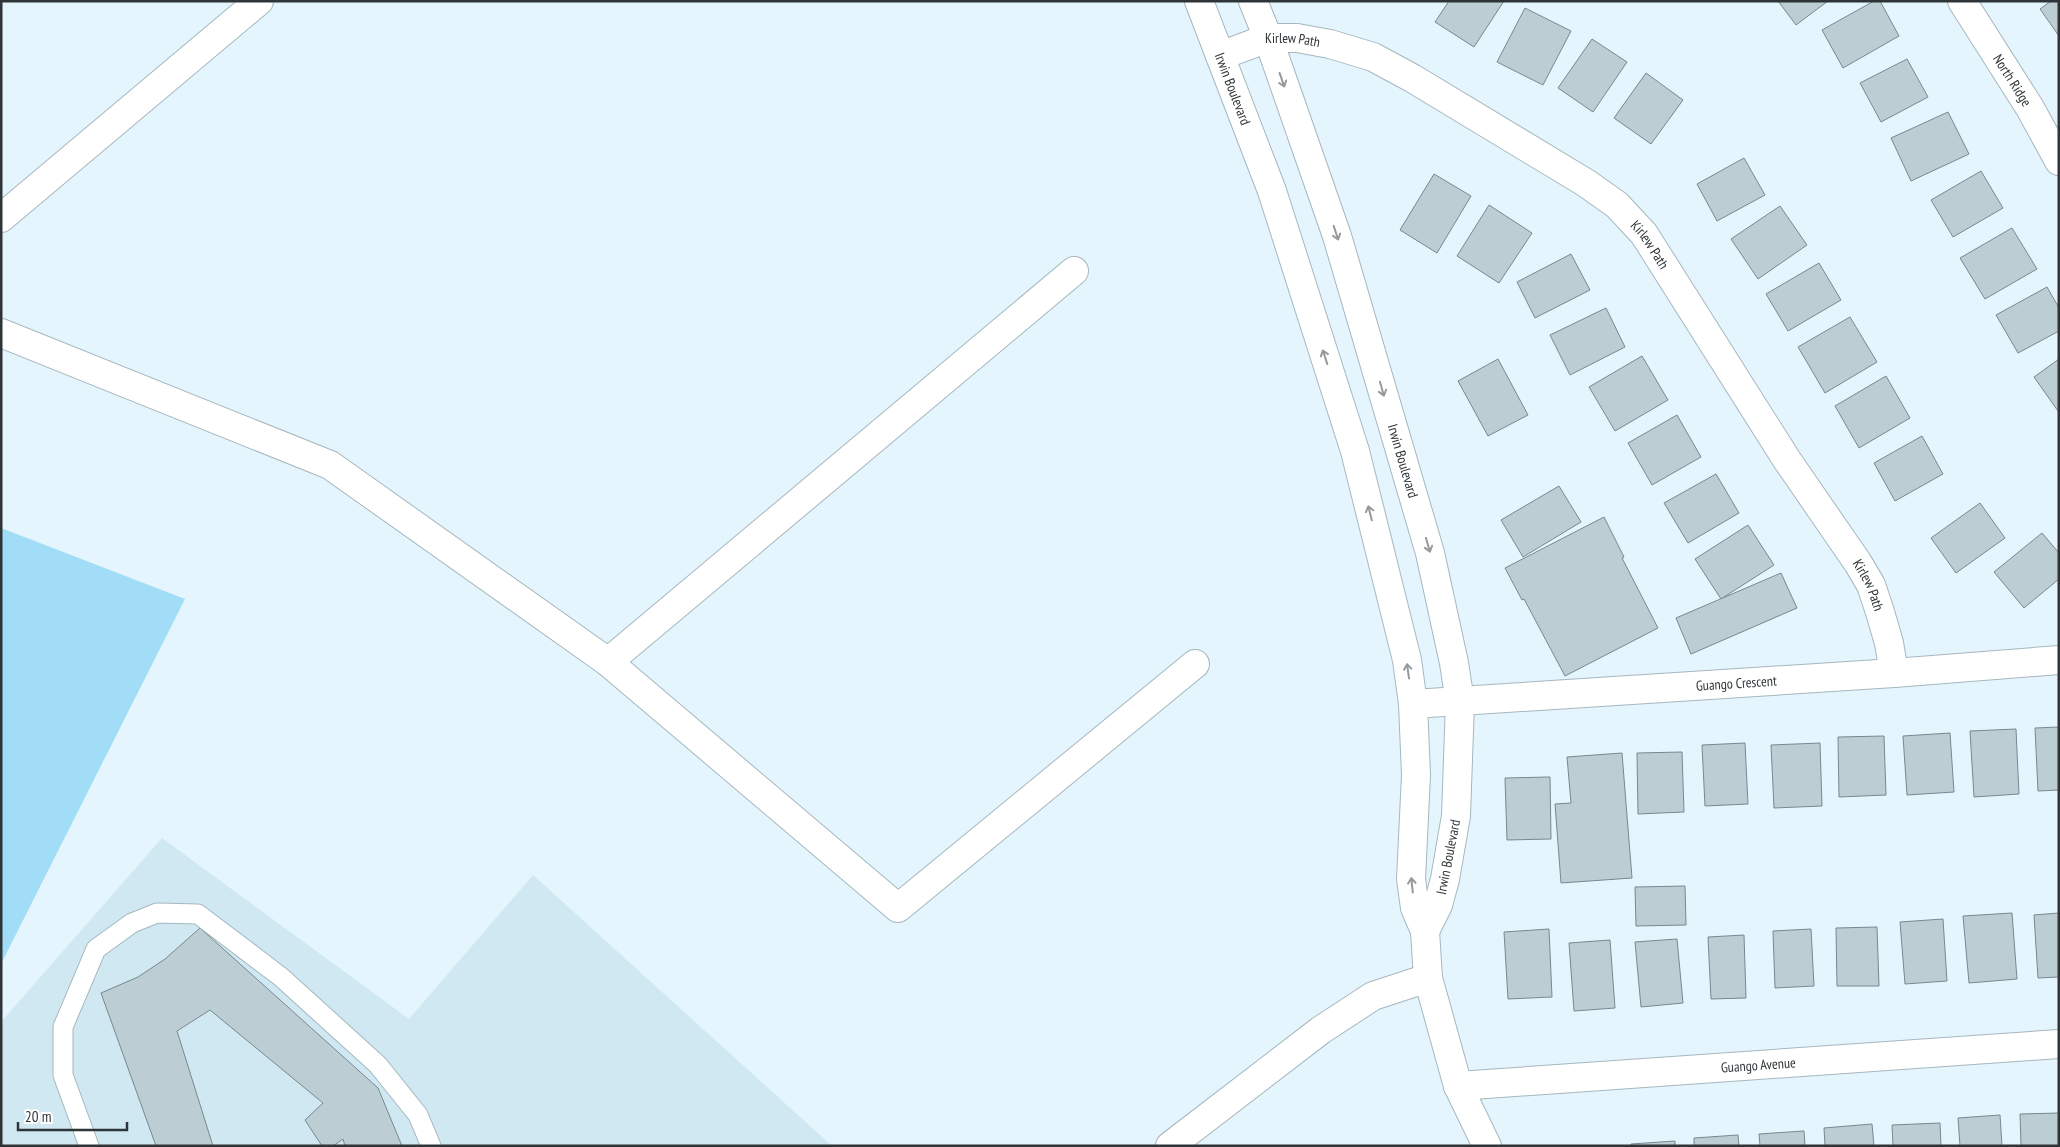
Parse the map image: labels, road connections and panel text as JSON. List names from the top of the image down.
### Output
{
  "streets": {
    "street": [
      "Kirlew Path",
      "North Ridge",
      "Irwin Boulevard",
      "Guango Crescent",
      "Guango Avenue"
    ]
  },
  "crossings": [
    ["Kirlew Path", "Irwin Boulevard"],
    ["Kirlew Path", "Guango Crescent"],
    ["Irwin Boulevard", "Guango Crescent"],
    ["Irwin Boulevard", "Guango Avenue"]
  ],
  "scale_bar": "20 m"
}
